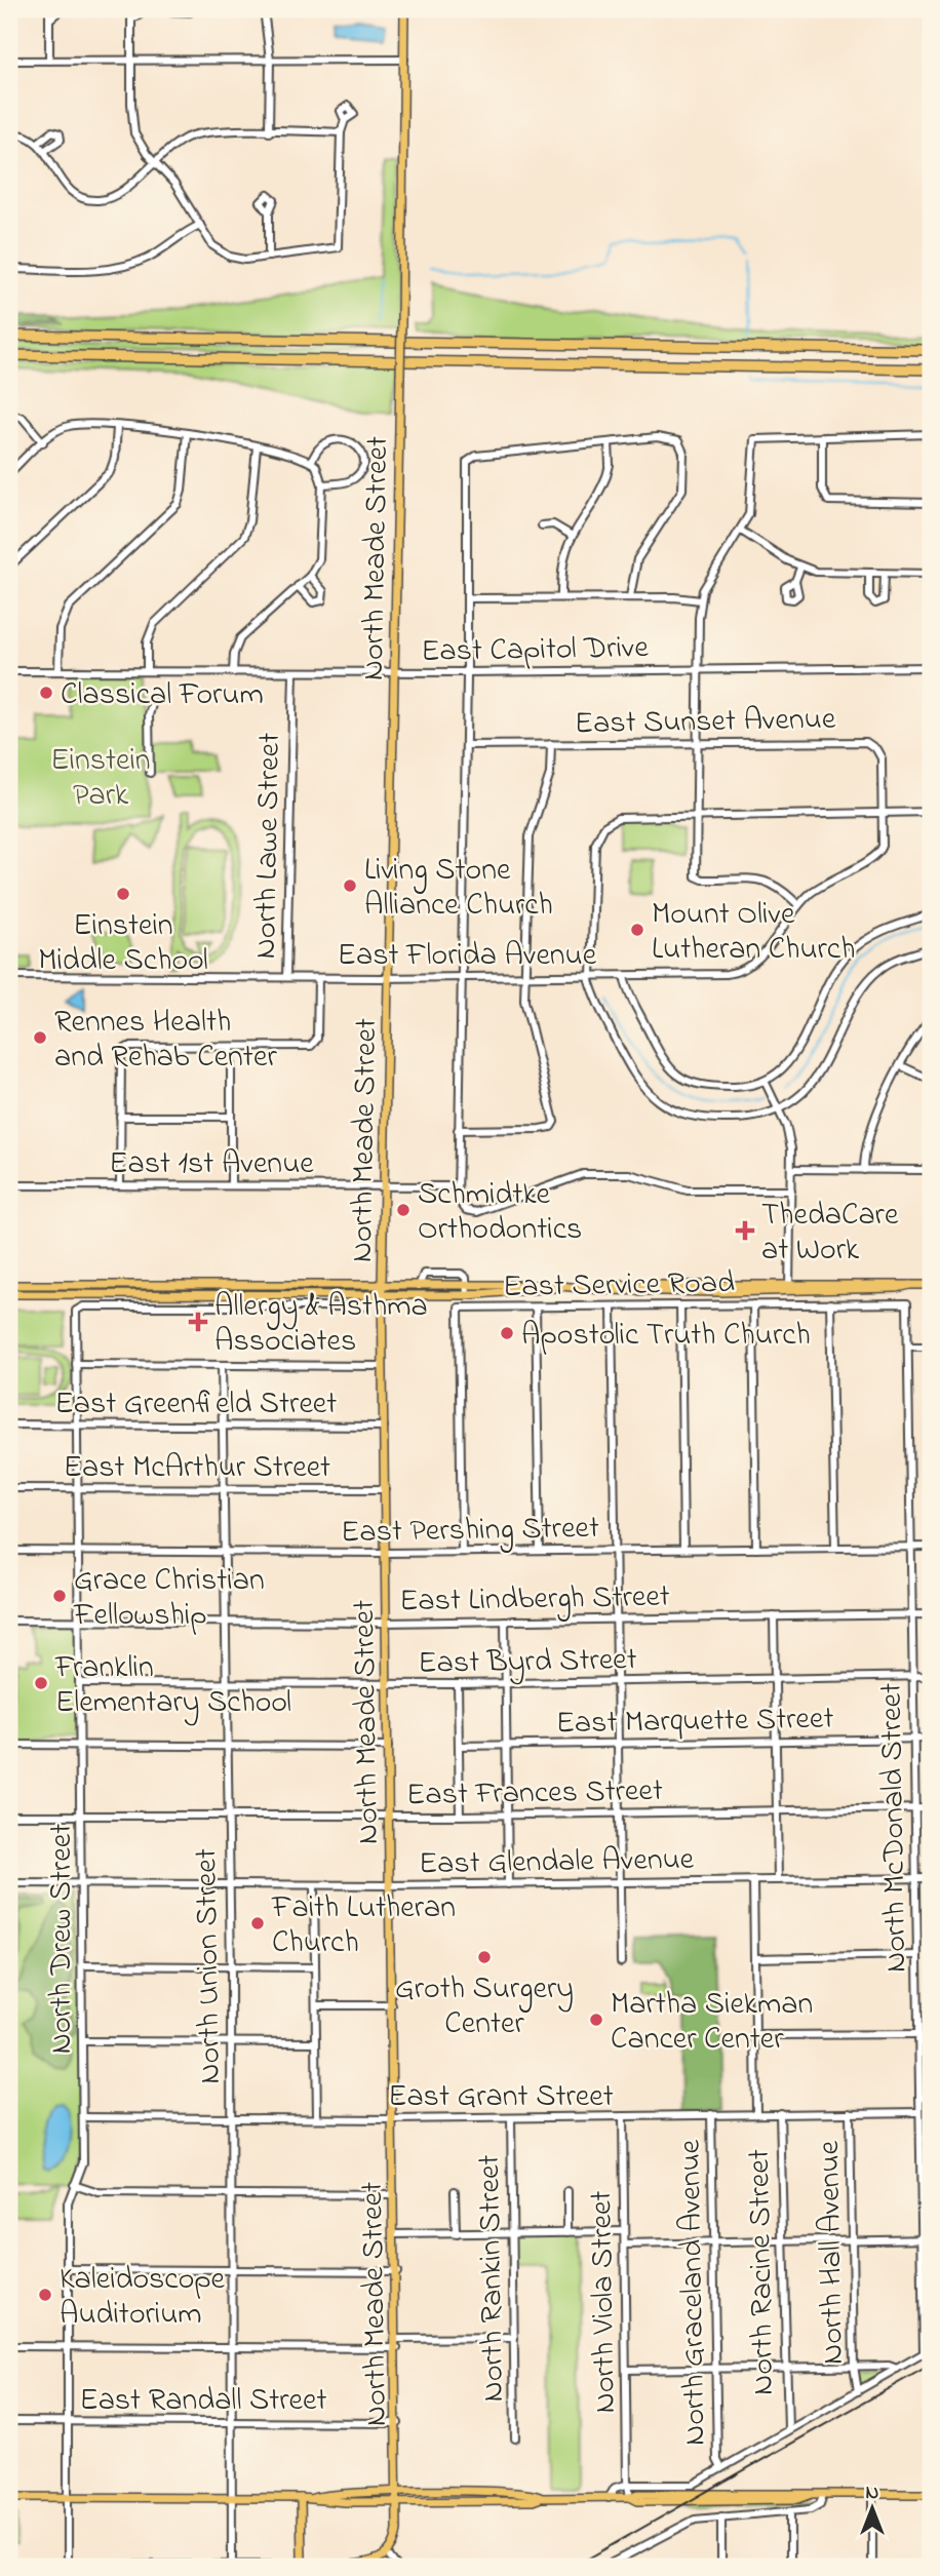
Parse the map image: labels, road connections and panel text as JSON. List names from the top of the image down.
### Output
{
  "streets": {
    "main road": ["North Meade Street"],
    "street": [
      "East Capitol Drive",
      "East Sunset Avenue",
      "North Lawe Street",
      "East Florida Avenue",
      "East 1st Avenue",
      "East Service Road",
      "East Greenfield Street",
      "East McArthur Street",
      "East Pershing Street",
      "East Lindbergh Street",
      "East Byrd Street",
      "East Marquette Street",
      "East Frances Street",
      "North McDonald Street",
      "East Glendale Avenue",
      "North Drew Street",
      "North Union Street",
      "East Grant Street",
      "North Hall Avenue",
      "North Racine Street",
      "North Rankin Street",
      "North Graceland Avenue",
      "North Viola Street",
      "East Randall Street"
    ]
  },
  "crossings": [
    ["North Meade Street", "East Capitol Drive"],
    ["North Meade Street", "East Florida Avenue"],
    ["North Meade Street", "East 1st Avenue"],
    ["North Meade Street", "East Greenfield Street"],
    ["North Meade Street", "East McArthur Street"],
    ["North Meade Street", "East Pershing Street"],
    ["North Meade Street", "East Lindbergh Street"],
    ["North Meade Street", "East Byrd Street"],
    ["North Meade Street", "East Frances Street"],
    ["North Meade Street", "East Glendale Avenue"],
    ["North Meade Street", "East Grant Street"],
    ["North Meade Street", "East Randall Street"],
    ["East Capitol Drive", "North Lawe Street"],
    ["East Sunset Avenue", "East Florida Avenue"],
    ["North Lawe Street", "East Florida Avenue"],
    ["East Service Road", "East Pershing Street"],
    ["East Service Road", "North McDonald Street"],
    ["East Greenfield Street", "North Drew Street"],
    ["East Greenfield Street", "North Union Street"],
    ["East McArthur Street", "North Drew Street"],
    ["East McArthur Street", "North Union Street"],
    ["East Pershing Street", "North McDonald Street"],
    ["East Pershing Street", "North Drew Street"],
    ["East Pershing Street", "North Union Street"],
    ["East Lindbergh Street", "North McDonald Street"],
    ["East Lindbergh Street", "North Drew Street"],
    ["East Lindbergh Street", "North Union Street"],
    ["East Byrd Street", "North McDonald Street"],
    ["East Byrd Street", "North Drew Street"],
    ["East Byrd Street", "North Union Street"],
    ["East Marquette Street", "North McDonald Street"],
    ["East Frances Street", "North McDonald Street"],
    ["East Frances Street", "North Drew Street"],
    ["East Frances Street", "North Union Street"],
    ["North McDonald Street", "East Glendale Avenue"],
    ["North McDonald Street", "East Grant Street"],
    ["East Glendale Avenue", "North Drew Street"],
    ["East Glendale Avenue", "North Union Street"],
    ["East Glendale Avenue", "North Racine Street"],
    ["North Drew Street", "East Grant Street"],
    ["North Drew Street", "East Randall Street"],
    ["North Union Street", "East Grant Street"],
    ["North Union Street", "East Randall Street"],
    ["East Grant Street", "North Hall Avenue"],
    ["East Grant Street", "North Racine Street"],
    ["East Grant Street", "North Rankin Street"],
    ["East Grant Street", "North Graceland Avenue"],
    ["East Grant Street", "North Viola Street"]
  ],
  "parks": ["Einstein Park"],
  "places": {
    "other": [
      "Classical Forum",
      "Living Stone Alliance Church",
      "Einstein Middle School",
      "Mount Olive Lutheran Church",
      "Rennes Health and Rehab Center",
      "Schmidtke Orthodontics",
      "Apostolic Truth Church",
      "Grace Christian Fellowship",
      "Franklin Elementary School",
      "Faith Lutheran Church",
      "Groth Surgery Center",
      "Martha Siekman Cancer Center",
      "Kaleidoscope Auditorium"
    ],
    "health": ["ThedaCare at Work", "Allergy & Asthma Associates"]
  },
  "north": "top"
}
